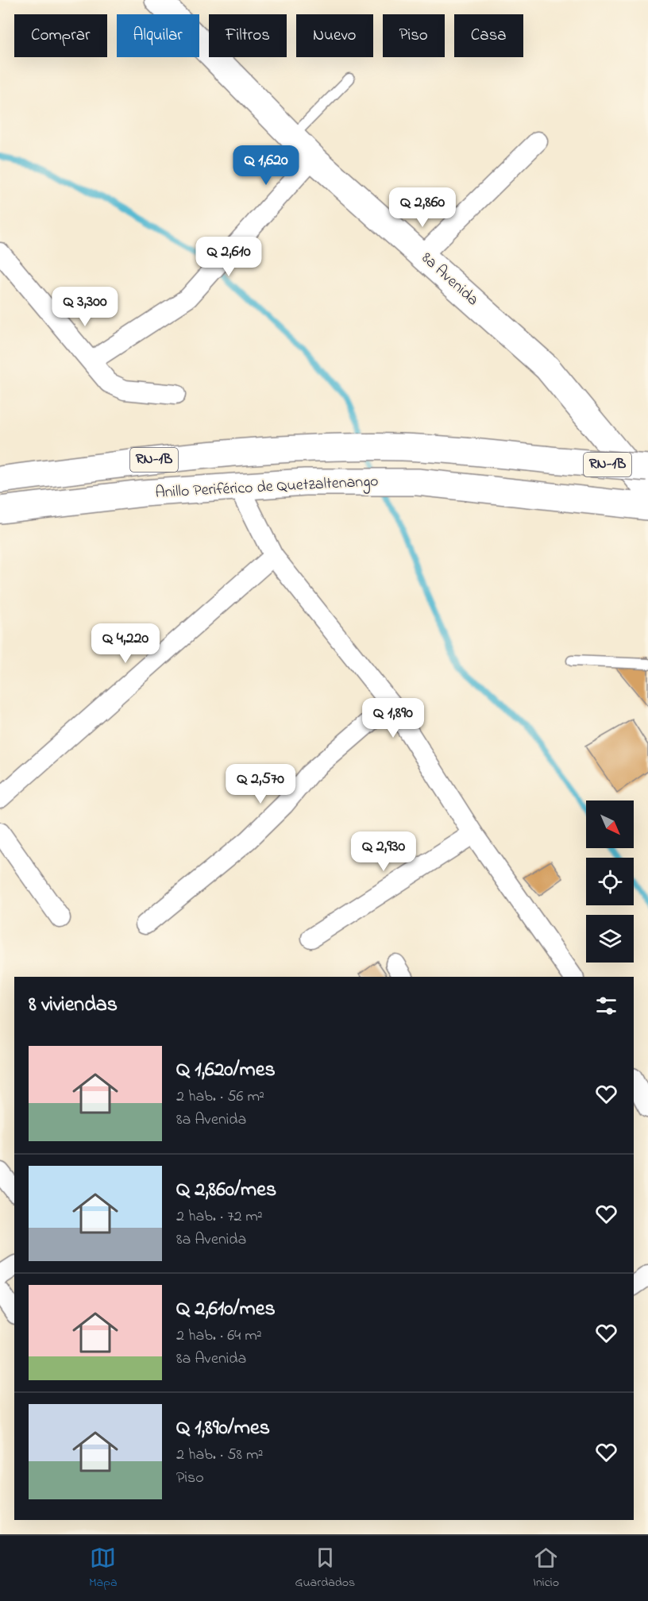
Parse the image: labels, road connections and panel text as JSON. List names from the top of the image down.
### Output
{
  "streets": {
    "main road": ["8a Avenida", "RN-1B", "Anillo Periférico de Quetzaltenango"]
  },
  "north": "bottom right",
  "page": {
    "chip": [
      "Comprar",
      "Alquilar",
      "Filtros",
      "Nuevo",
      "Piso",
      "Casa"
    ],
    "price": [
      "Q 1,620",
      "Q 2,860",
      "Q 2,610",
      "Q 3,300",
      "Q 4,220",
      "Q 1,890",
      "Q 2,570",
      "Q 2,930"
    ],
    "heading": "8 viviendas",
    "list": [
      {
        "name": "Q 1,620/mes",
        "note": "2 hab. · 56 m² · 8a Avenida"
      },
      {
        "name": "Q 2,860/mes",
        "note": "2 hab. · 72 m² · 8a Avenida"
      },
      {
        "name": "Q 2,610/mes",
        "note": "2 hab. · 64 m² · 8a Avenida"
      },
      {
        "name": "Q 1,890/mes",
        "note": "2 hab. · 58 m² · Piso"
      }
    ],
    "tabs": ["Mapa", "Guardados", "Inicio"]
  }
}
